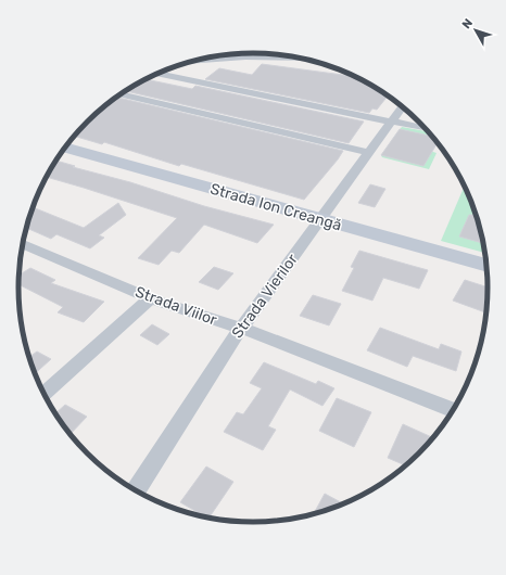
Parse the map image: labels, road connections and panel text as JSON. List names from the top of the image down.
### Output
{
  "streets": {
    "street": ["Strada Ion Creangă", "Strada Vierilor", "Strada Viilor"]
  },
  "crossings": [
    ["Strada Ion Creangă", "Strada Vierilor"],
    ["Strada Vierilor", "Strada Viilor"]
  ],
  "north": "top left"
}
